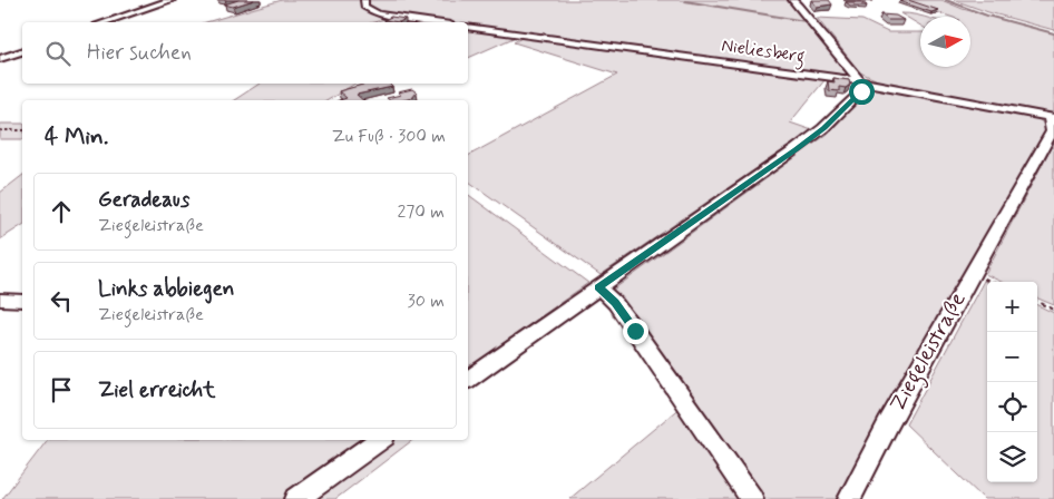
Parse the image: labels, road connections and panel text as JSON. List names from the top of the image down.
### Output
{
  "streets": {
    "street": ["Nieliesberg", "Ziegeleistraße"]
  },
  "crossings": [
    ["Nieliesberg", "Ziegeleistraße"]
  ],
  "north": "right",
  "page": {
    "search": "Hier suchen",
    "heading": ["4 Min.", "Zu Fuß · 300 m"],
    "list": [
      ["Geradeaus", "Ziegeleistraße", "270 m"],
      ["Links abbiegen", "Ziegeleistraße", "30 m"],
      "Ziel erreicht"
    ],
    "map_buttons": ["+", "−"]
  }
}
